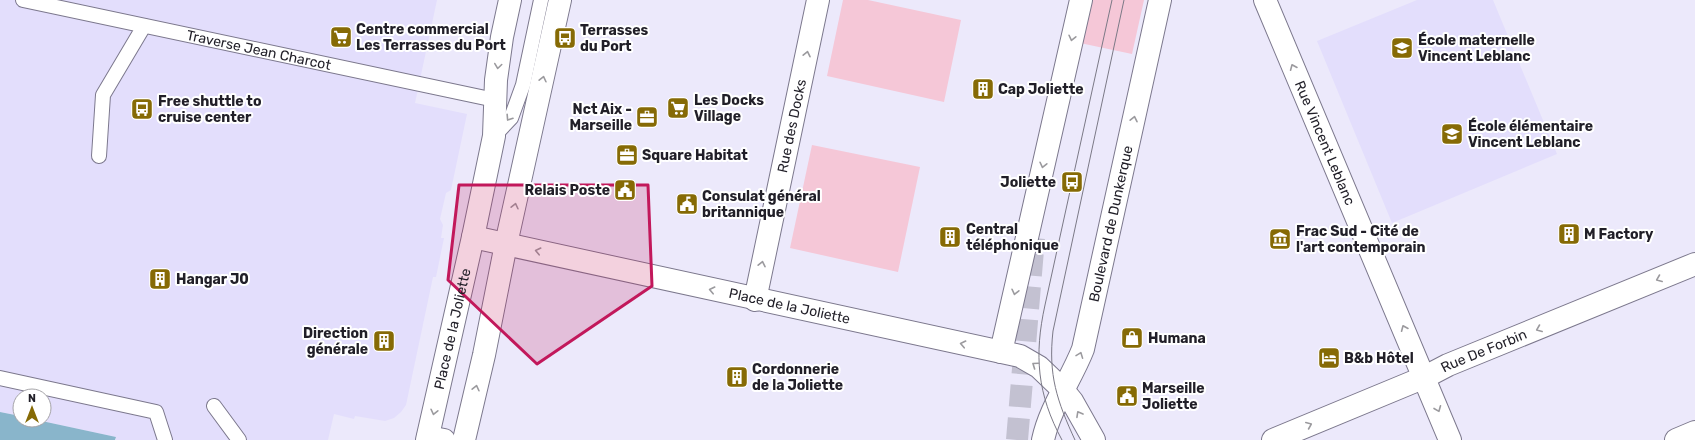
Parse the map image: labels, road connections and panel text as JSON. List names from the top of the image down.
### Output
{
  "streets": {
    "street": [
      "Rue des Docks",
      "Rue Vincent Leblanc",
      "Boulevard de Dunkerque",
      "Place de la Joliette",
      "Rue De Forbin"
    ],
    "lane": ["Traverse Jean Charcot"]
  },
  "crossings": [
    ["Rue des Docks", "Place de la Joliette"],
    ["Rue Vincent Leblanc", "Rue De Forbin"],
    ["Boulevard de Dunkerque", "Place de la Joliette"]
  ],
  "one_way": ["Rue des Docks"],
  "places": {
    "supermarket": ["Centre commercial Les Terrasses du Port", "Les Docks Village"],
    "bus stop": ["Terrasses du Port", "Free shuttle to cruise center", "Joliette"],
    "school or university": ["École maternelle Vincent Leblanc", "École élémentaire Vincent Leblanc"],
    "building": [
      "Cap Joliette",
      "M Factory",
      "Central téléphonique",
      "Hangar J0",
      "Direction générale",
      "Cordonnerie de la Joliette"
    ],
    "office": ["Nct Aix - Marseille", "Square Habitat"],
    "public building": ["Relais Poste", "Consulat général britannique", "Marseille Joliette"],
    "museum": ["Frac Sud - Cité de l'art contemporain"],
    "shop": ["Humana"],
    "hotel": ["B&b Hôtel"]
  },
  "north": "top"
}
